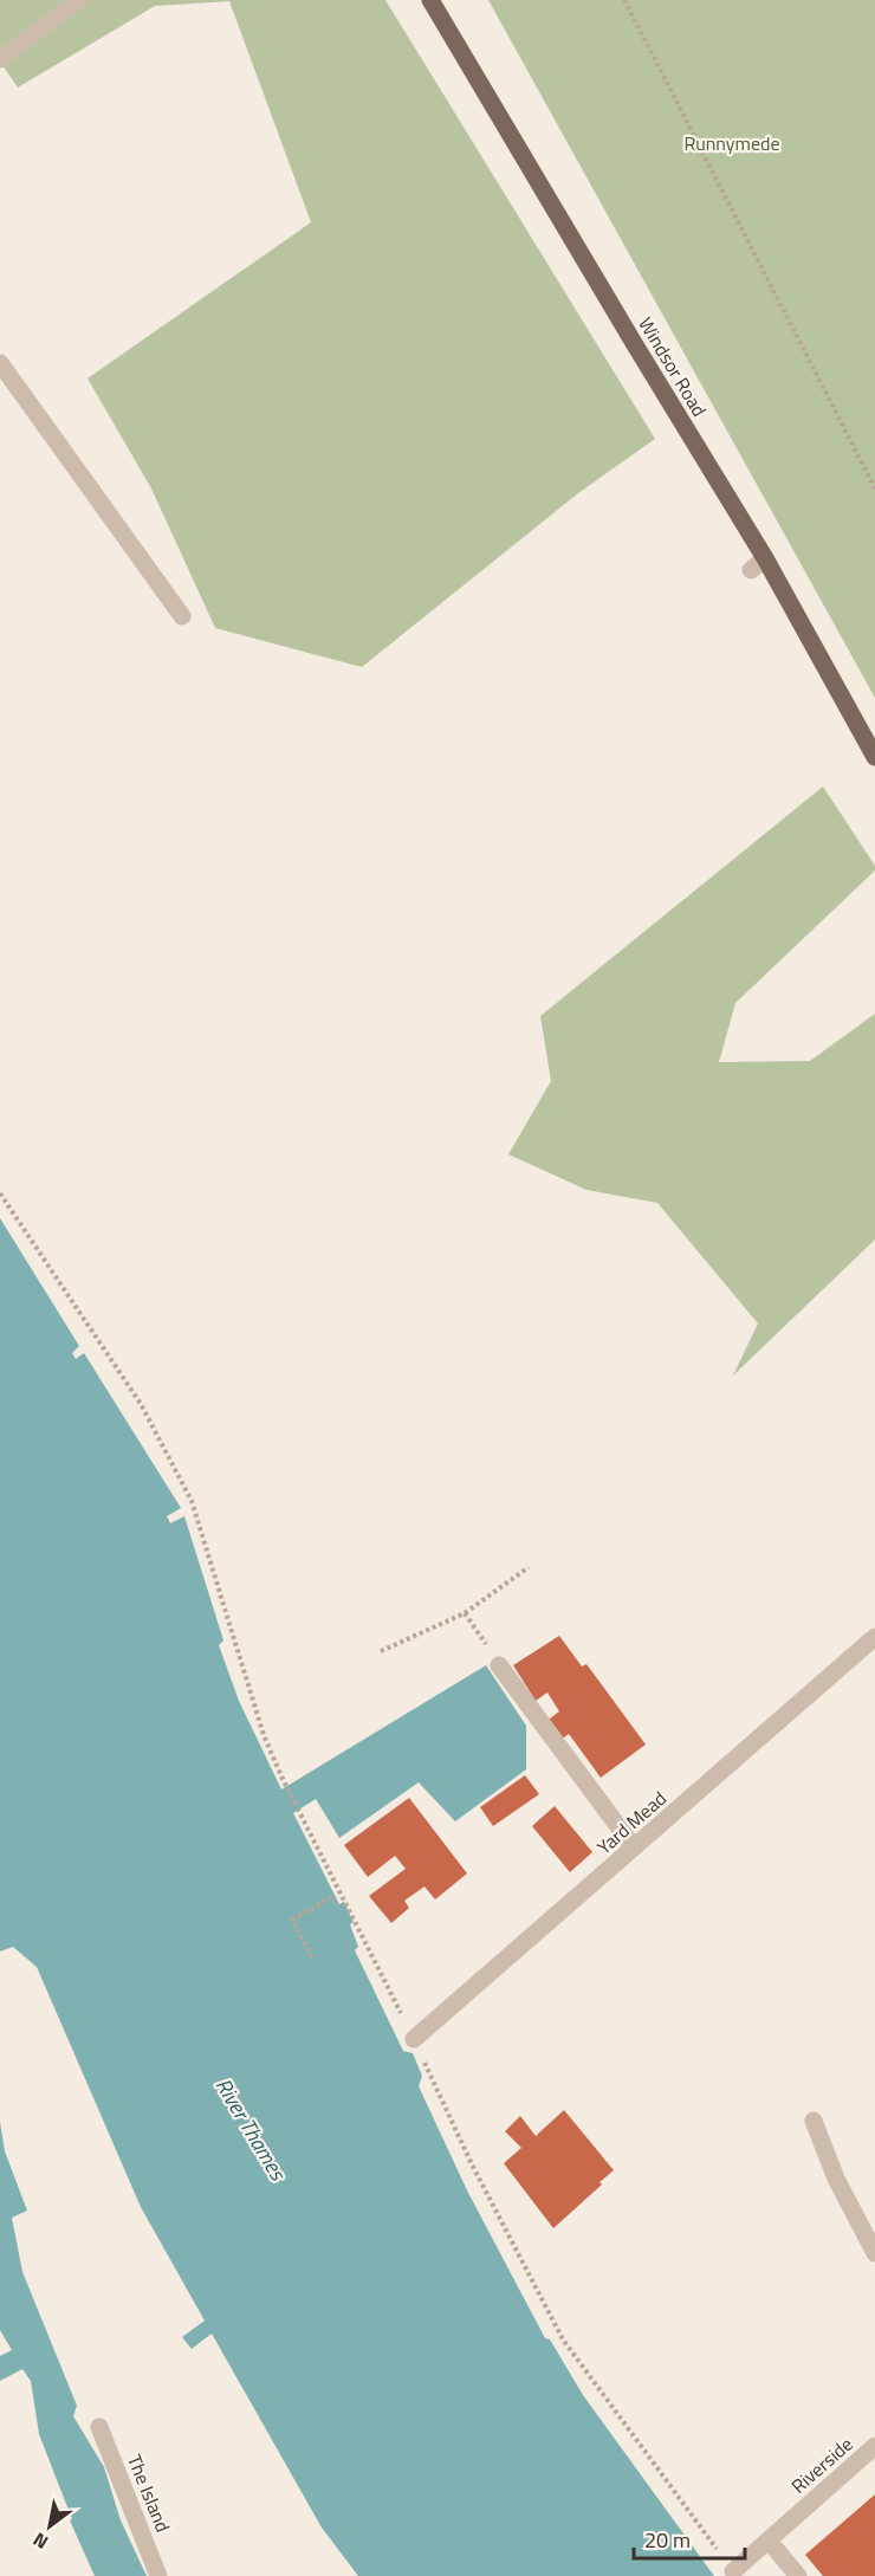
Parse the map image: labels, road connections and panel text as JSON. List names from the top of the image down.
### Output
{
  "streets": {
    "main road": ["Windsor Road"],
    "street": ["Yard Mead", "Riverside", "The Island"]
  },
  "water": ["River Thames"],
  "parks": ["Runnymede"],
  "scale_bar": "20 m",
  "north": "bottom left"
}
